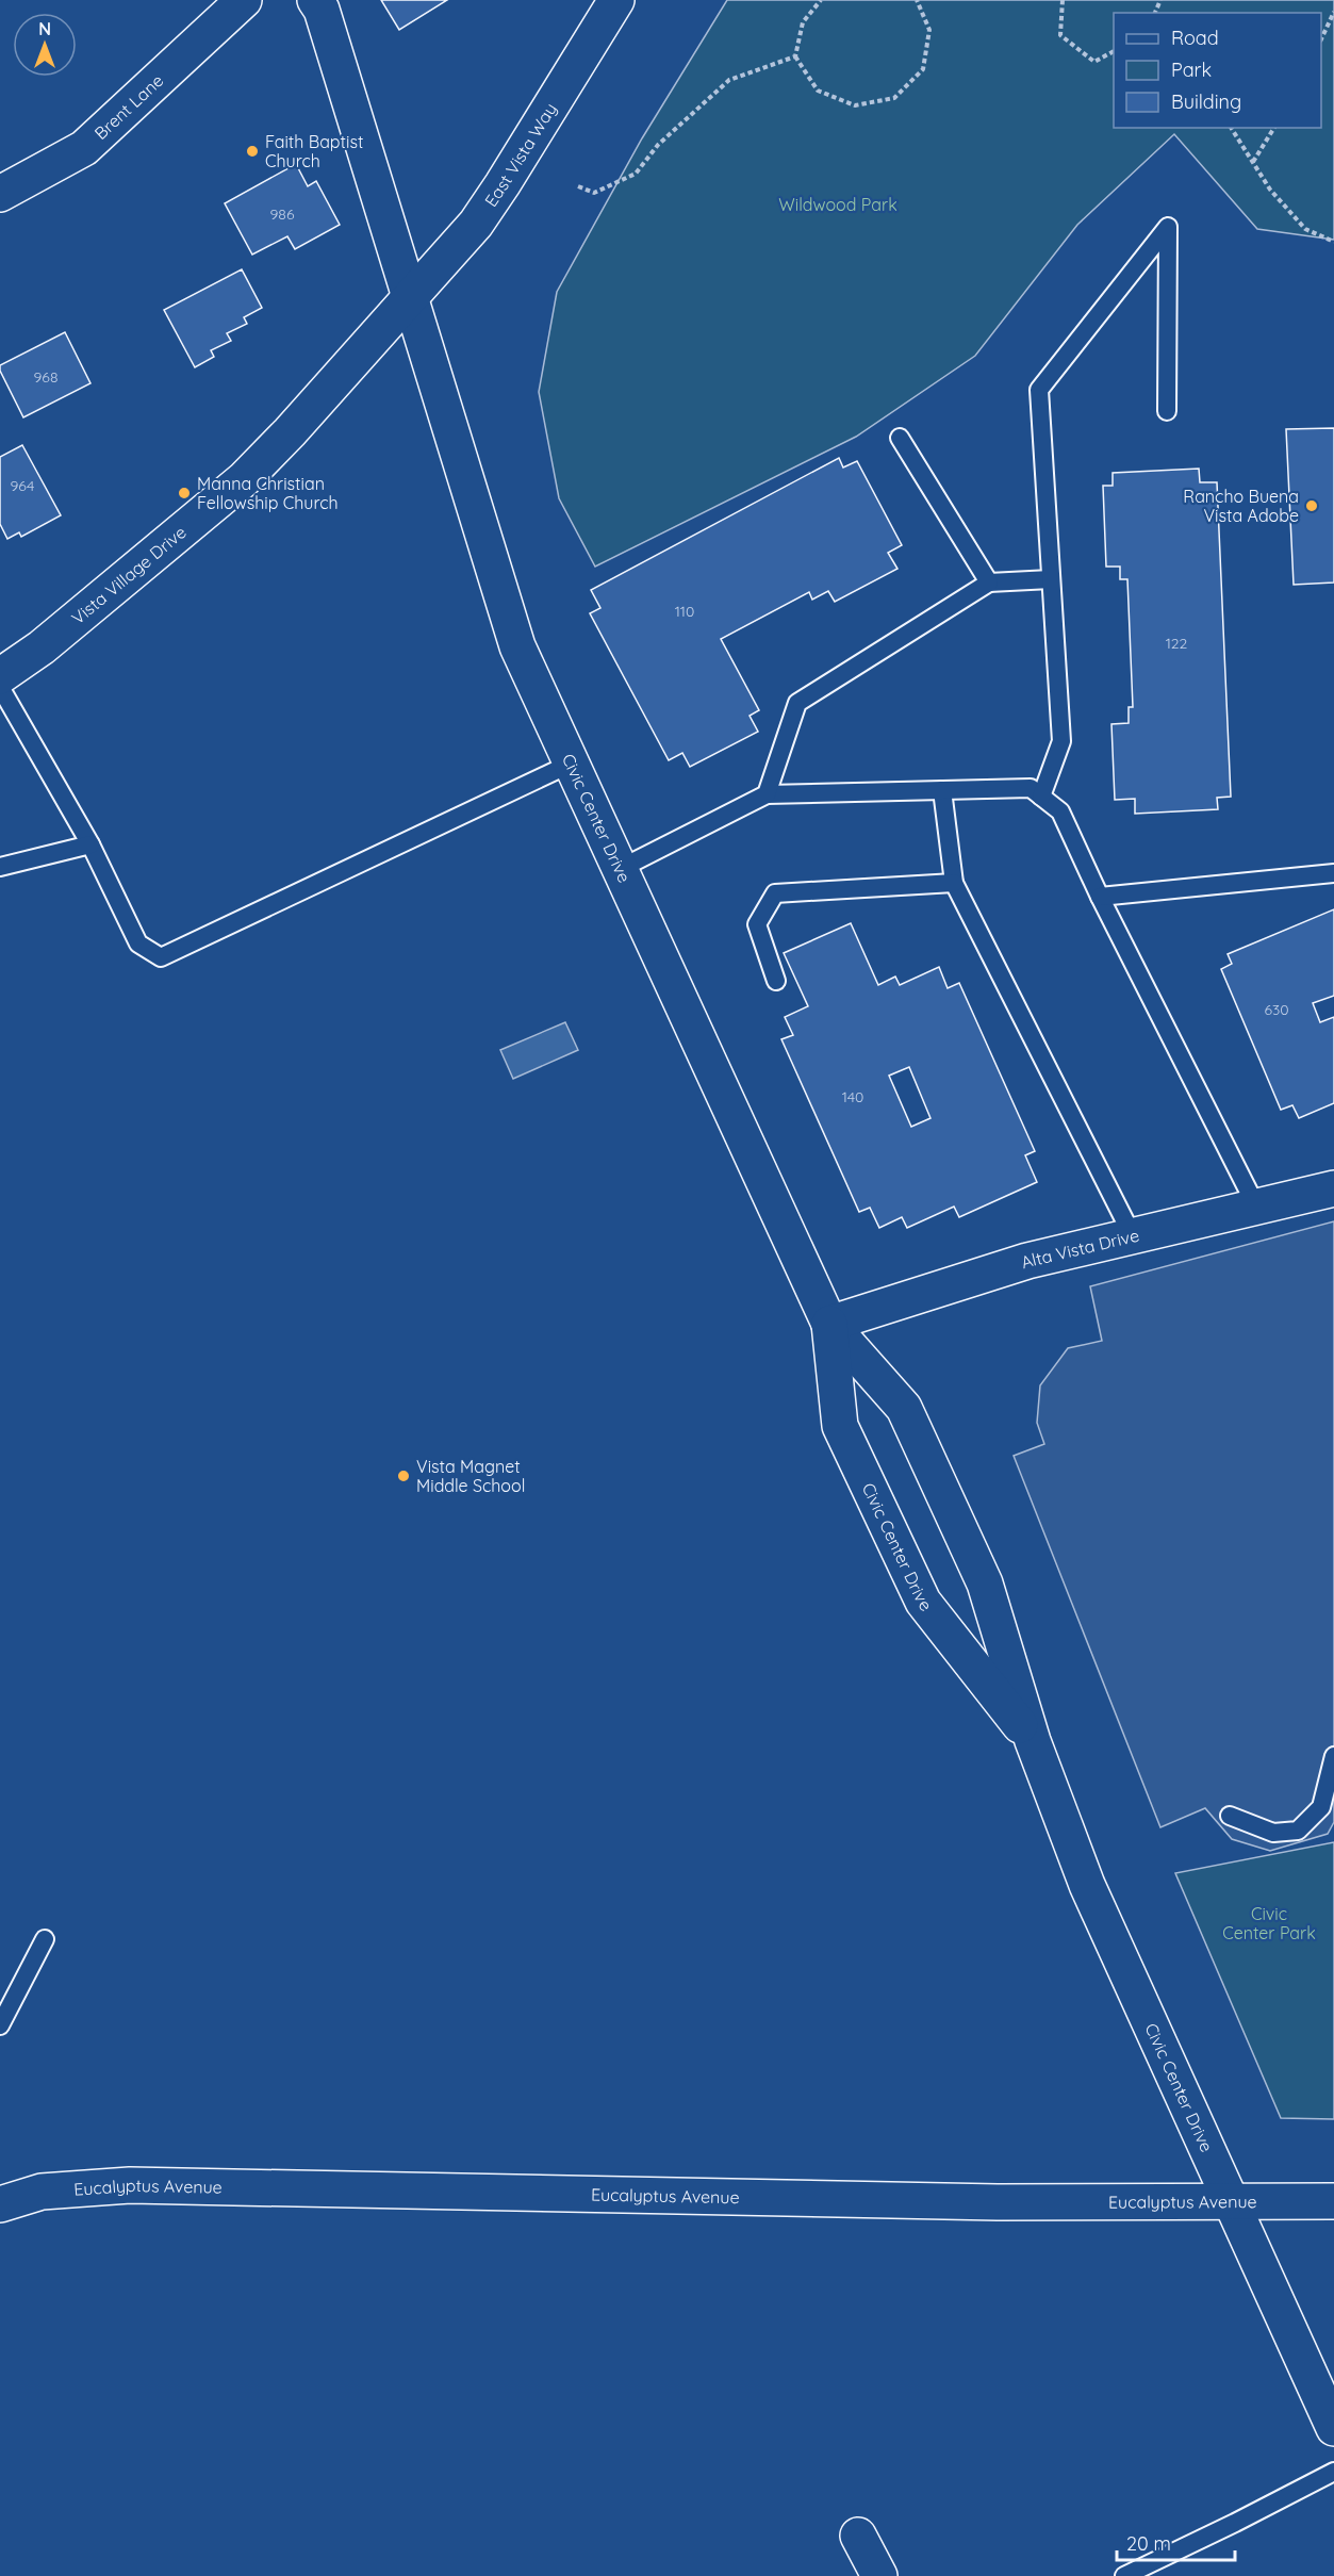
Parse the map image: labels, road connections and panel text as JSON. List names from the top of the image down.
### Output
{
  "streets": {
    "main road": [
      "Brent Lane",
      "East Vista Way",
      "Vista Village Drive",
      "Civic Center Drive",
      "Alta Vista Drive",
      "Eucalyptus Avenue"
    ]
  },
  "crossings": [
    ["East Vista Way", "Vista Village Drive"],
    ["East Vista Way", "Civic Center Drive"],
    ["Vista Village Drive", "Civic Center Drive"],
    ["Civic Center Drive", "Alta Vista Drive"],
    ["Civic Center Drive", "Eucalyptus Avenue"]
  ],
  "parks": ["Wildwood Park", "Civic Center Park"],
  "places": [
    "Faith Baptist Church",
    "Manna Christian Fellowship Church",
    "Rancho Buena Vista Adobe",
    "Vista Magnet Middle School"
  ],
  "house_numbers": [
    "986",
    "968",
    "964",
    "110",
    "122",
    "630",
    "140"
  ],
  "legend": ["Road", "Park", "Building"],
  "scale_bar": "20 m",
  "north": "top"
}
